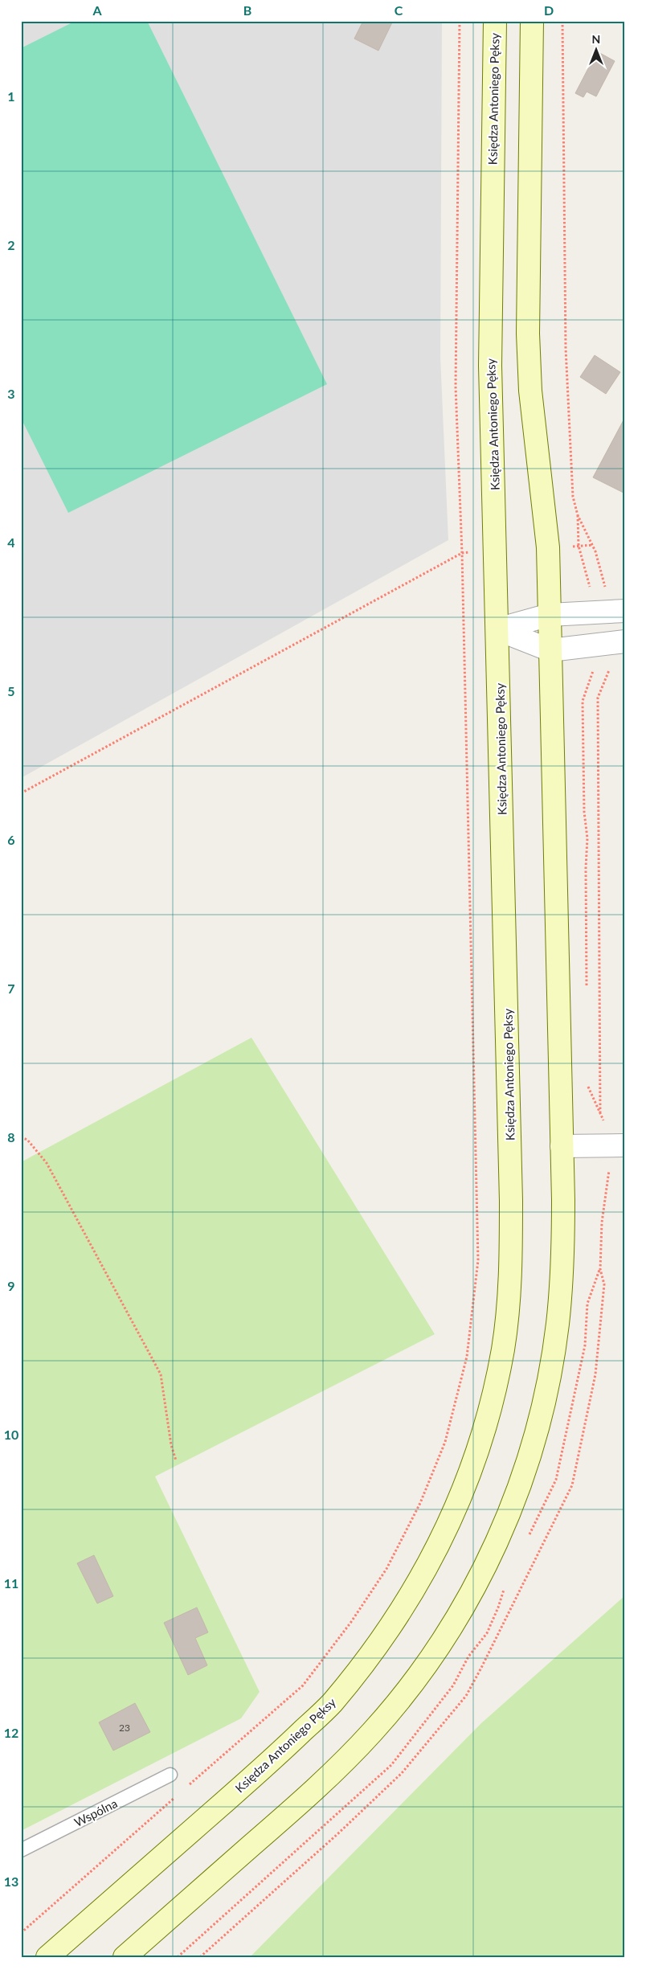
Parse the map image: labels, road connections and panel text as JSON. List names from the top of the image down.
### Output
{
  "streets": {
    "main road": ["Księdza Antoniego Pęksy"],
    "lane": ["Wspólna"]
  },
  "house_numbers": ["23"],
  "north": "top",
  "grid": {
    "columns": [
      "A",
      "B",
      "C",
      "D"
    ],
    "rows": [
      "1",
      "2",
      "3",
      "4",
      "5",
      "6",
      "7",
      "8",
      "9",
      "10",
      "11",
      "12",
      "13"
    ]
  }
}
